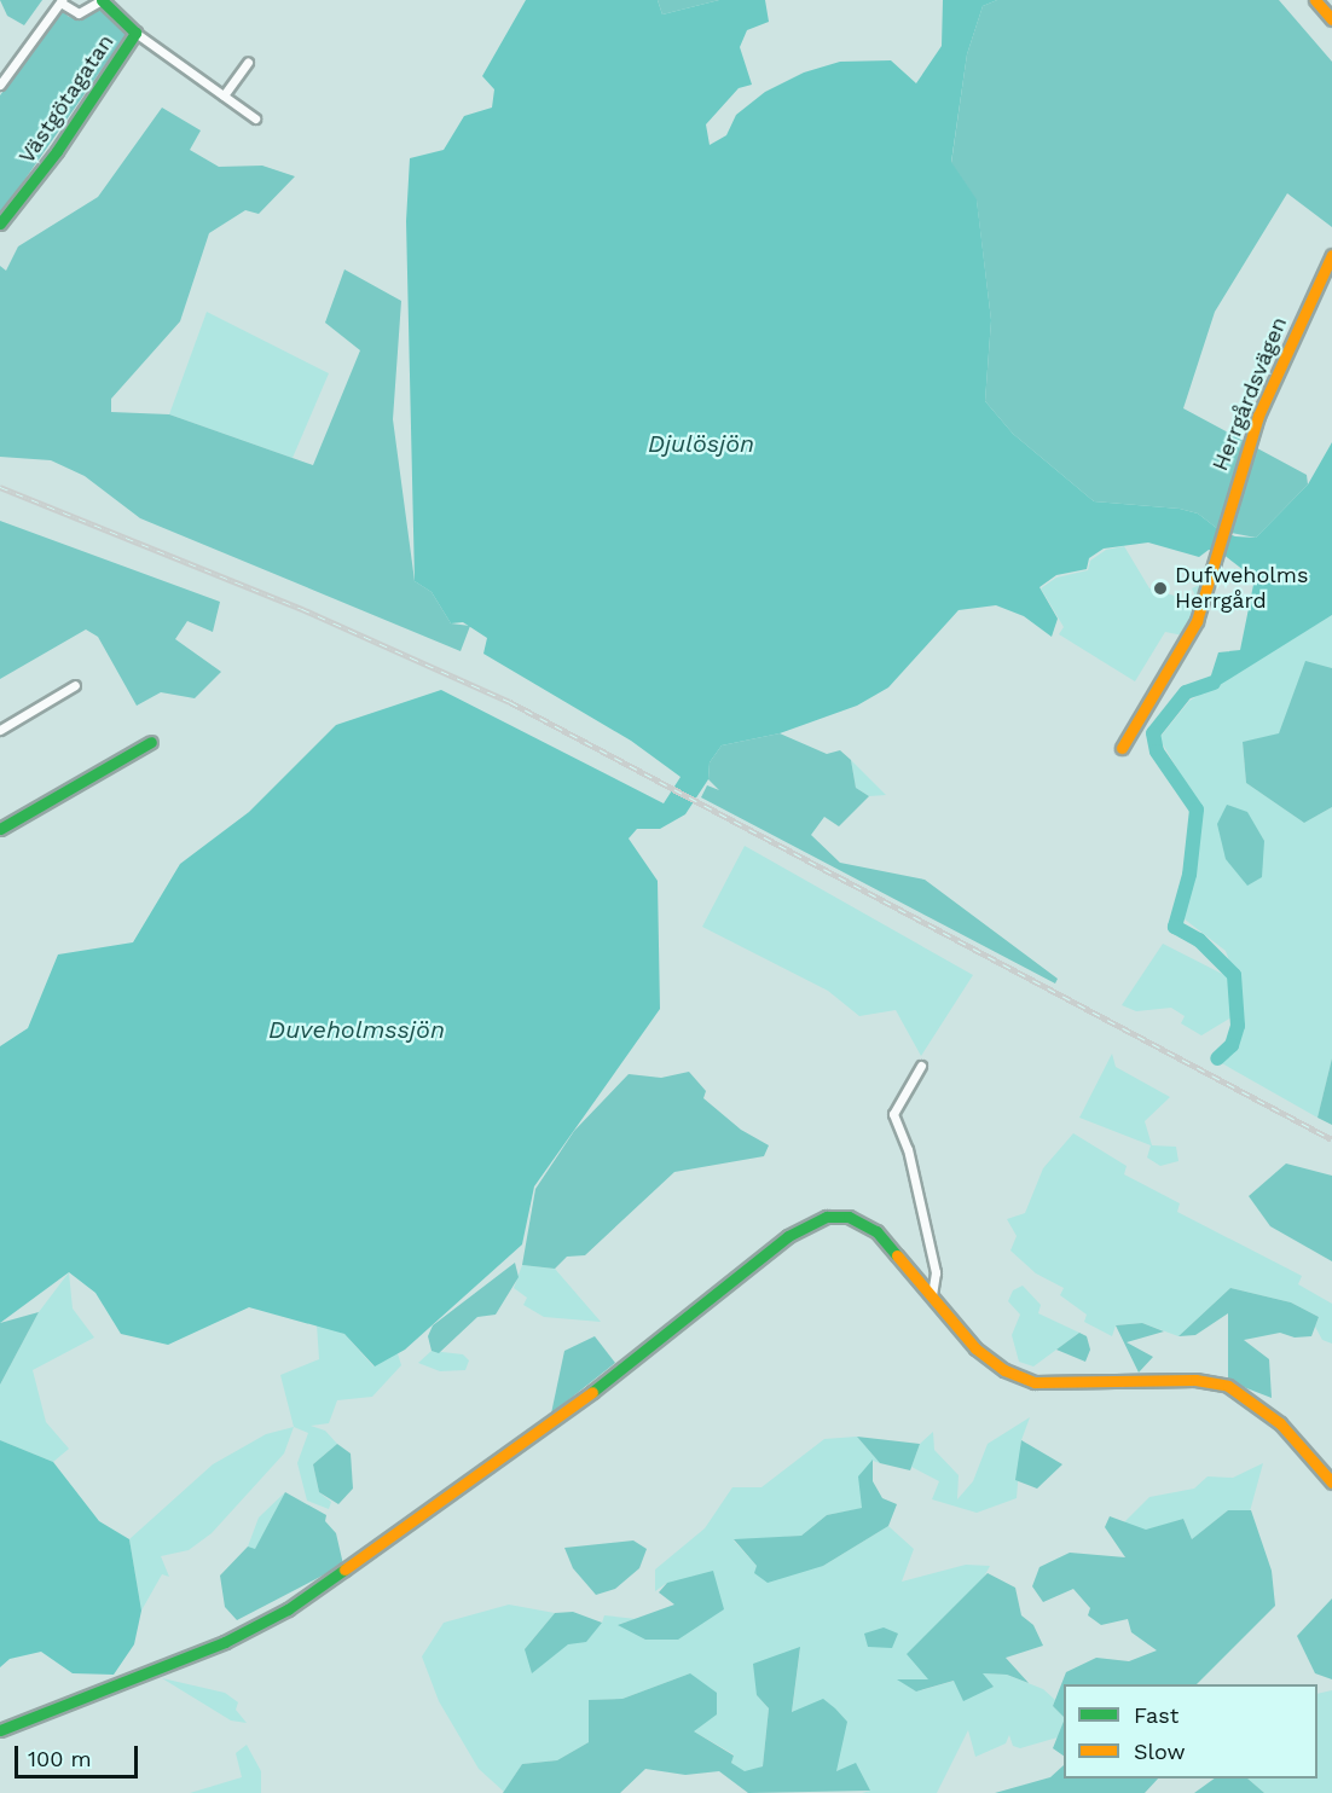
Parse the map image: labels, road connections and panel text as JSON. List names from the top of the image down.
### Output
{
  "streets": {
    "street": ["Västgötagatan", "Herrgårdsvägen"]
  },
  "water": ["Djulösjön", "Duveholmssjön"],
  "places": ["Dufweholms Herrgård"],
  "legend": ["Fast", "Slow"],
  "scale_bar": "100 m"
}
